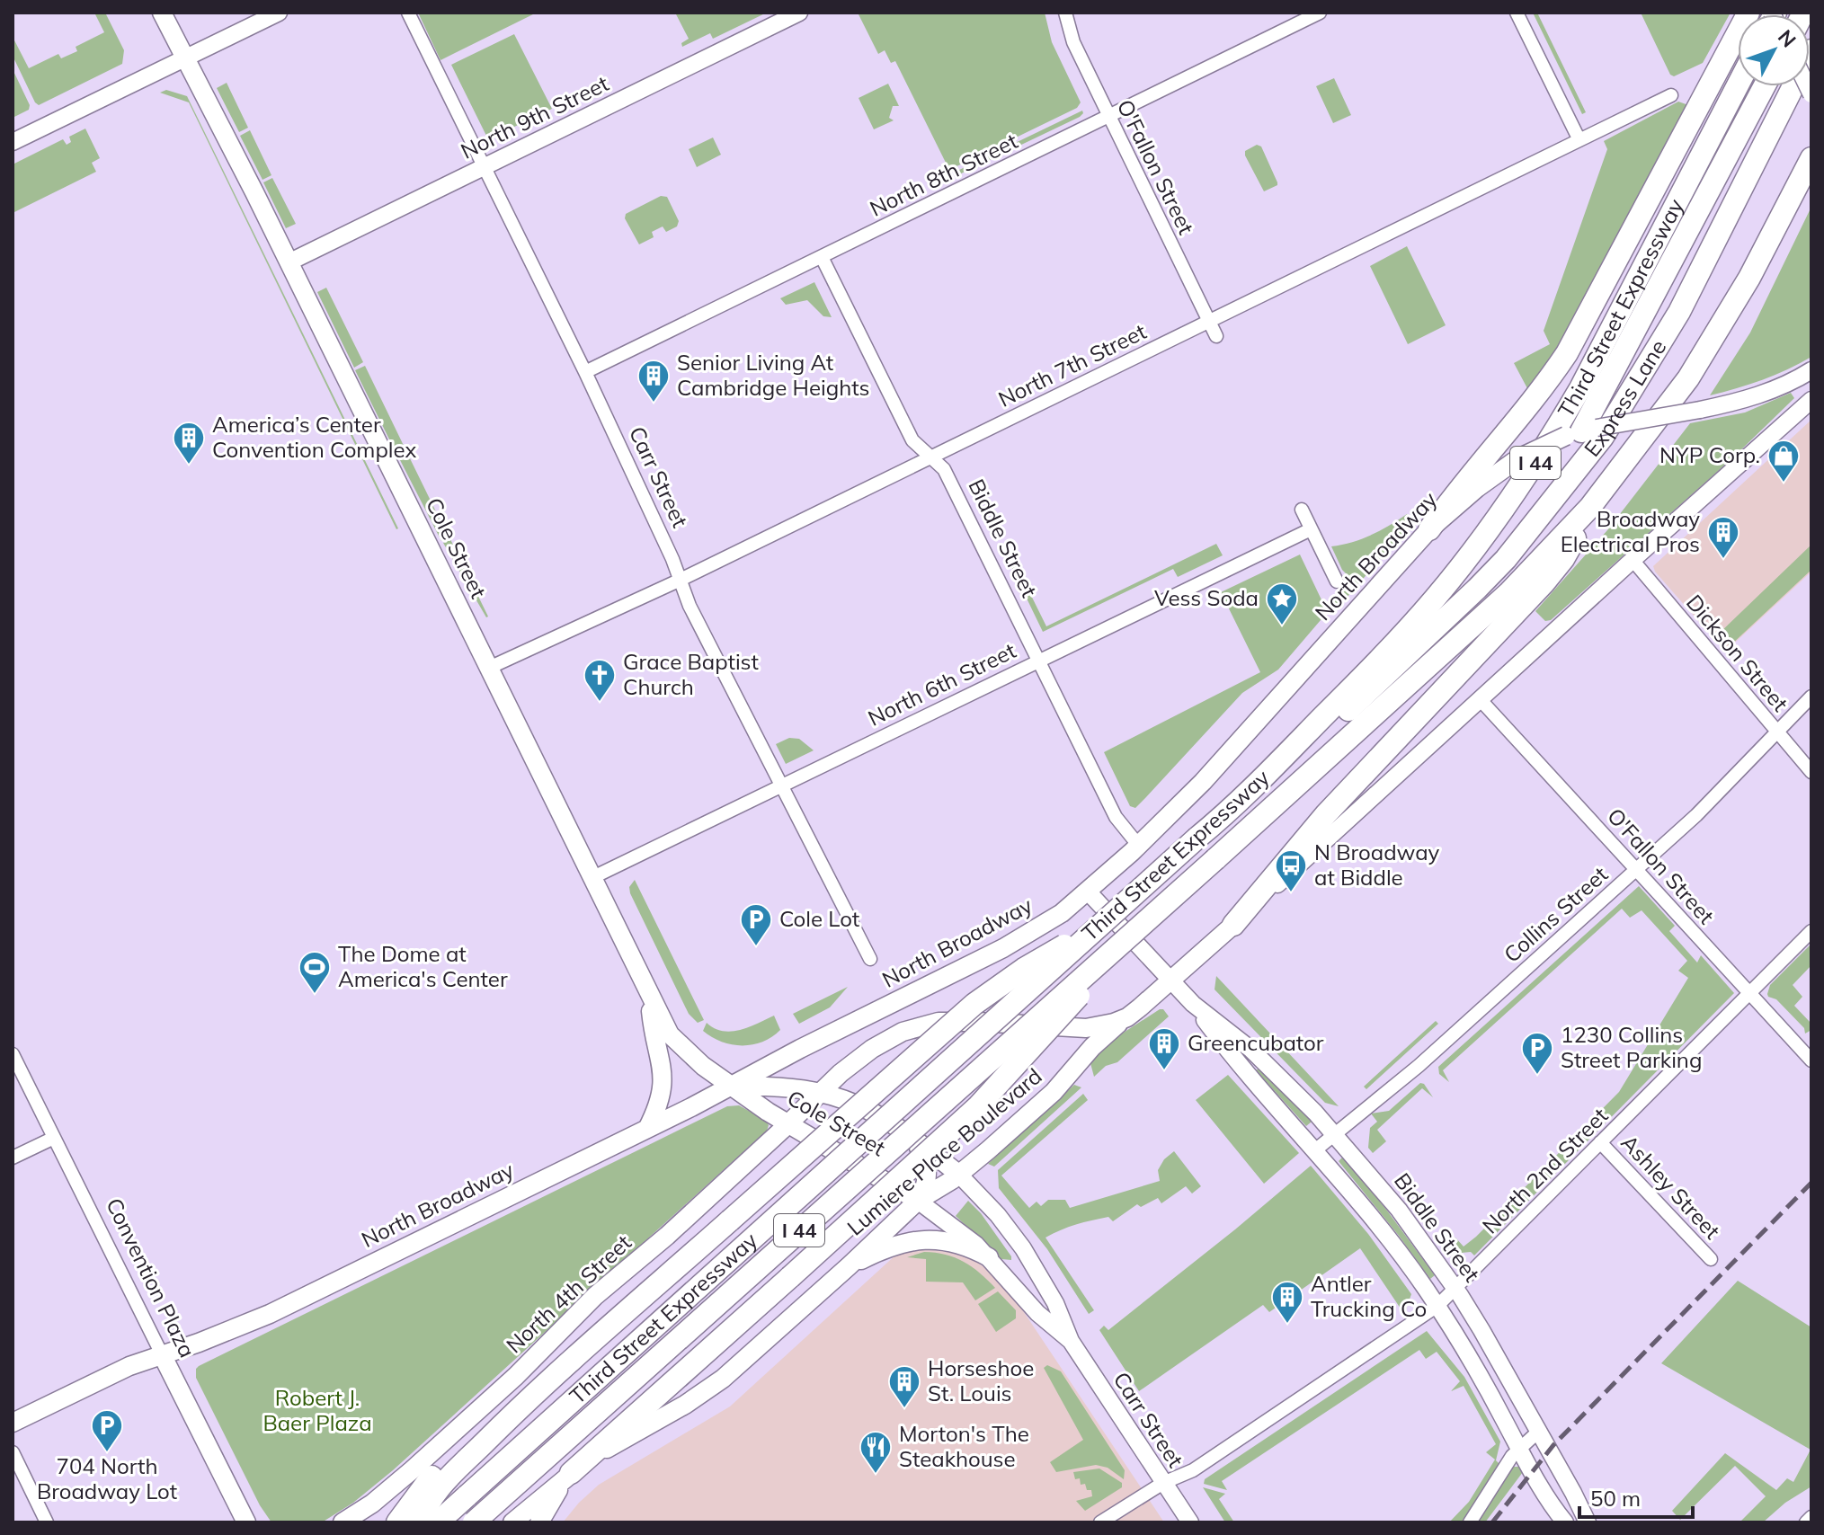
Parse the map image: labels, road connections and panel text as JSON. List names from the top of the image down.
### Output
{
  "streets": {
    "highway": ["Third Street Expressway", "Express Lane", "I 44"],
    "main road": [
      "Cole Street",
      "North Broadway",
      "Lumiere Place Boulevard",
      "Convention Plaza",
      "North 4th Street"
    ],
    "street": [
      "North 9th Street",
      "O'Fallon Street",
      "North 8th Street",
      "North 7th Street",
      "Carr Street",
      "Biddle Street",
      "Dickson Street",
      "North 6th Street",
      "Collins Street",
      "North 2nd Street",
      "Ashley Street"
    ]
  },
  "crossings": [
    ["North 9th Street", "Carr Street"],
    ["North 9th Street", "Cole Street"],
    ["O'Fallon Street", "North 8th Street"],
    ["O'Fallon Street", "North 7th Street"],
    ["O'Fallon Street", "Collins Street"],
    ["O'Fallon Street", "North 2nd Street"],
    ["North 8th Street", "Carr Street"],
    ["North 8th Street", "Biddle Street"],
    ["Third Street Expressway", "Express Lane"],
    ["North 7th Street", "Carr Street"],
    ["North 7th Street", "Biddle Street"],
    ["North 7th Street", "Cole Street"],
    ["Carr Street", "Cole Street"],
    ["Carr Street", "North 6th Street"],
    ["Carr Street", "Lumiere Place Boulevard"],
    ["Carr Street", "North 2nd Street"],
    ["Biddle Street", "North Broadway"],
    ["Biddle Street", "North 6th Street"],
    ["Biddle Street", "Collins Street"],
    ["Biddle Street", "North 2nd Street"],
    ["Cole Street", "North Broadway"],
    ["Cole Street", "North 6th Street"],
    ["Cole Street", "Lumiere Place Boulevard"],
    ["Cole Street", "North 4th Street"],
    ["North Broadway", "Convention Plaza"],
    ["Dickson Street", "Collins Street"],
    ["North 2nd Street", "Ashley Street"]
  ],
  "parks": ["Robert J. Baer Plaza"],
  "places": {
    "building": [
      "Senior Living At Cambridge Heights",
      "America’s Center Convention Complex",
      "Broadway Electrical Pros",
      "Greencubator",
      "Antler Trucking Co",
      "Horseshoe St. Louis"
    ],
    "shop": ["NYP Corp."],
    "place": ["Vess Soda"],
    "church": ["Grace Baptist Church"],
    "bus stop": ["N Broadway at Biddle"],
    "parking": ["Cole Lot", "1230 Collins Street Parking", "704 North Broadway Lot"],
    "sports": ["The Dome at America's Center"],
    "restaurant": ["Morton's The Steakhouse"]
  },
  "scale_bar": "50 m",
  "north": "top right"
}
